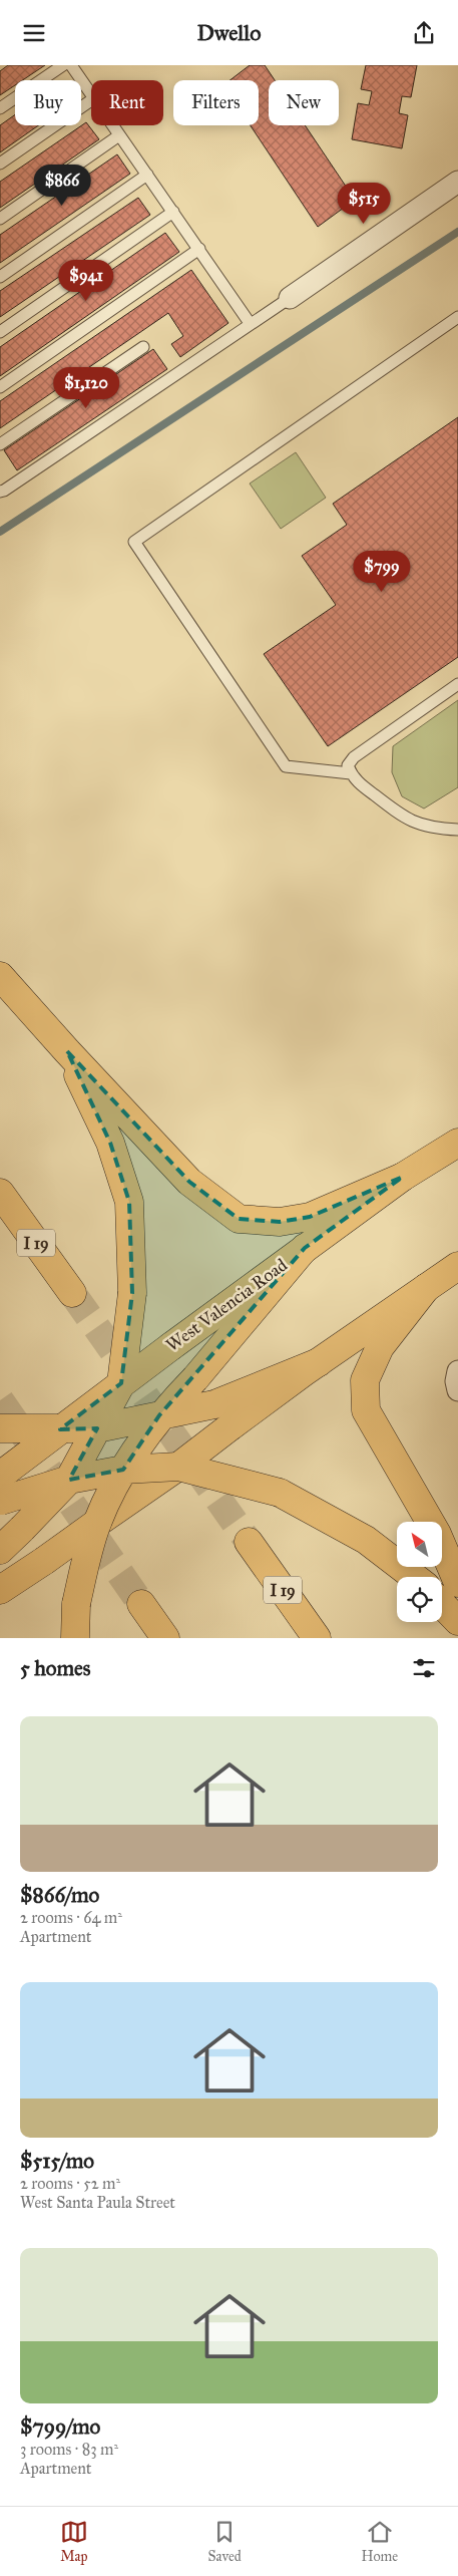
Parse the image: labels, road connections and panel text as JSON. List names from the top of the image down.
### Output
{
  "streets": {
    "main road": ["I 19", "West Valencia Road"]
  },
  "north": "top left",
  "page": {
    "header": "Dwello",
    "chip": [
      "Buy",
      "Rent",
      "Filters",
      "New"
    ],
    "price": [
      "$866",
      "$515",
      "$941",
      "$1,120",
      "$799"
    ],
    "heading": "5 homes",
    "list": [
      {
        "name": "$866/mo",
        "note": "2 rooms · 64 m² · Apartment"
      },
      {
        "name": "$515/mo",
        "note": "2 rooms · 52 m² · West Santa Paula Street"
      },
      {
        "name": "$799/mo",
        "note": "3 rooms · 83 m² · Apartment"
      }
    ],
    "tabs": ["Map", "Saved", "Home"]
  }
}
